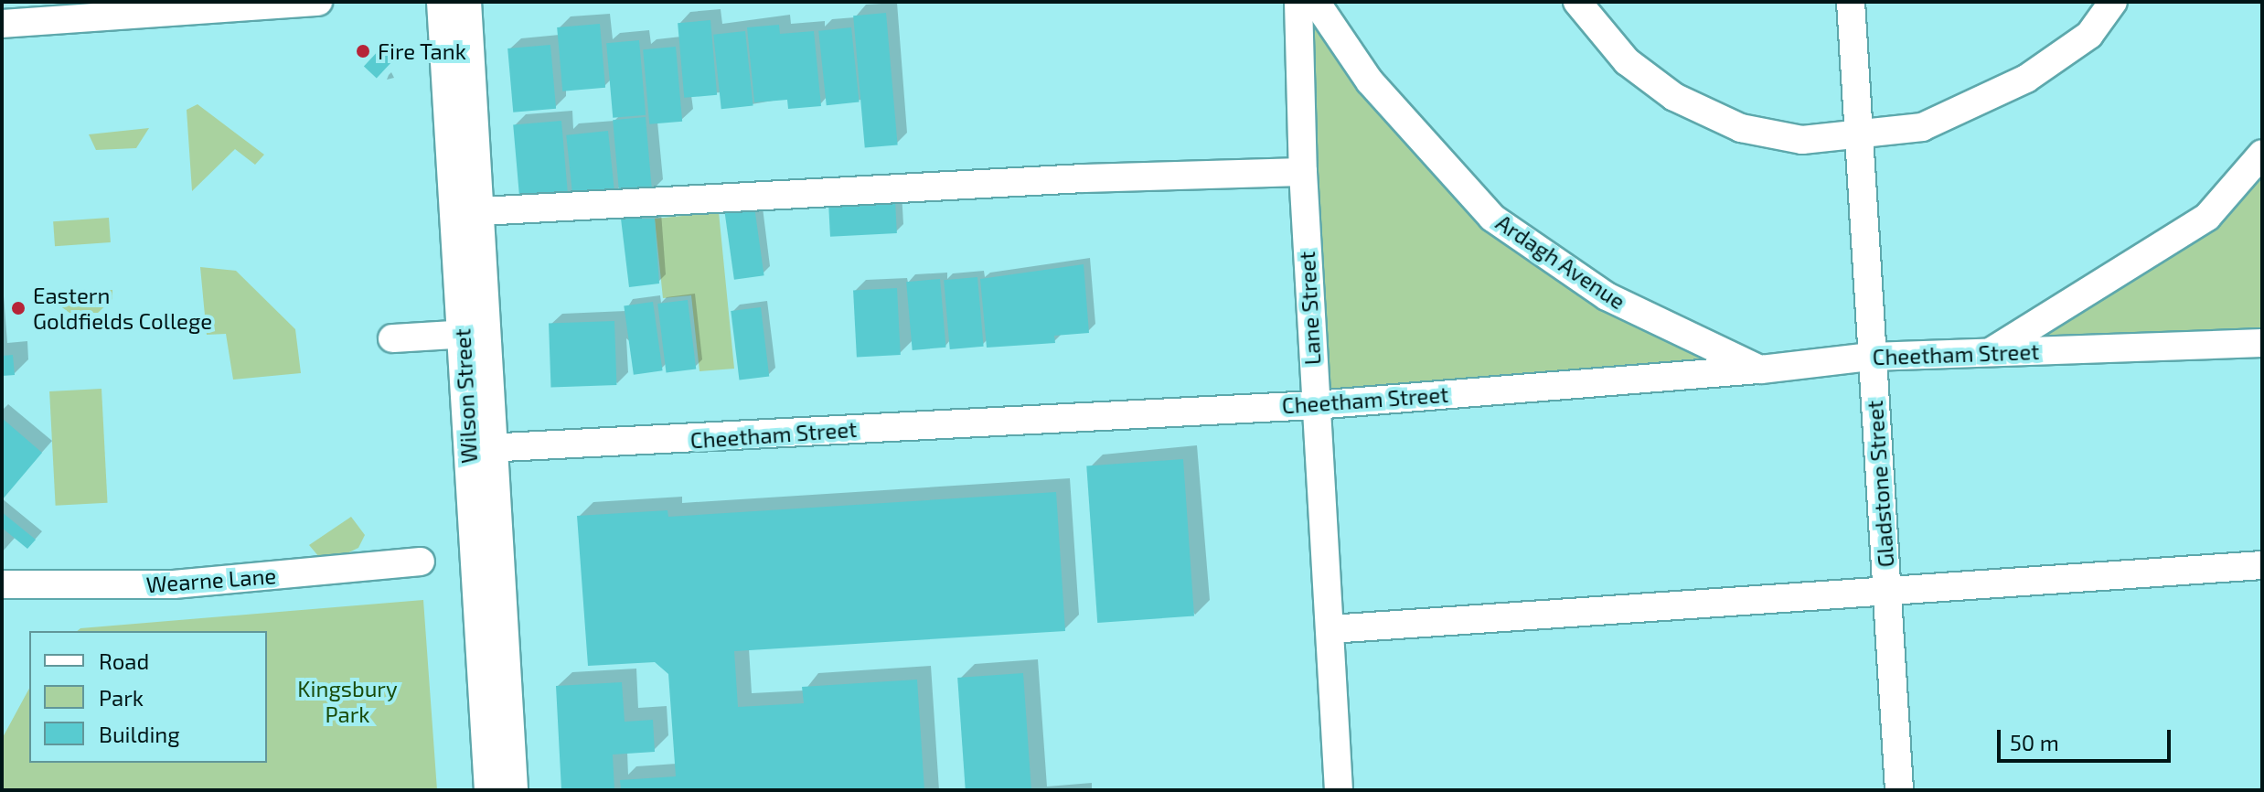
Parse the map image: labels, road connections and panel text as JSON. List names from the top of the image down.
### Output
{
  "streets": {
    "street": [
      "Ardagh Avenue",
      "Lane Street",
      "Cheetham Street",
      "Wilson Street",
      "Gladstone Street",
      "Wearne Lane"
    ]
  },
  "crossings": [
    ["Ardagh Avenue", "Cheetham Street"],
    ["Lane Street", "Cheetham Street"],
    ["Cheetham Street", "Wilson Street"],
    ["Cheetham Street", "Gladstone Street"]
  ],
  "parks": ["Kingsbury Park"],
  "places": ["Fire Tank", "Eastern Goldfields College"],
  "legend": ["Road", "Park", "Building"],
  "scale_bar": "50 m"
}
